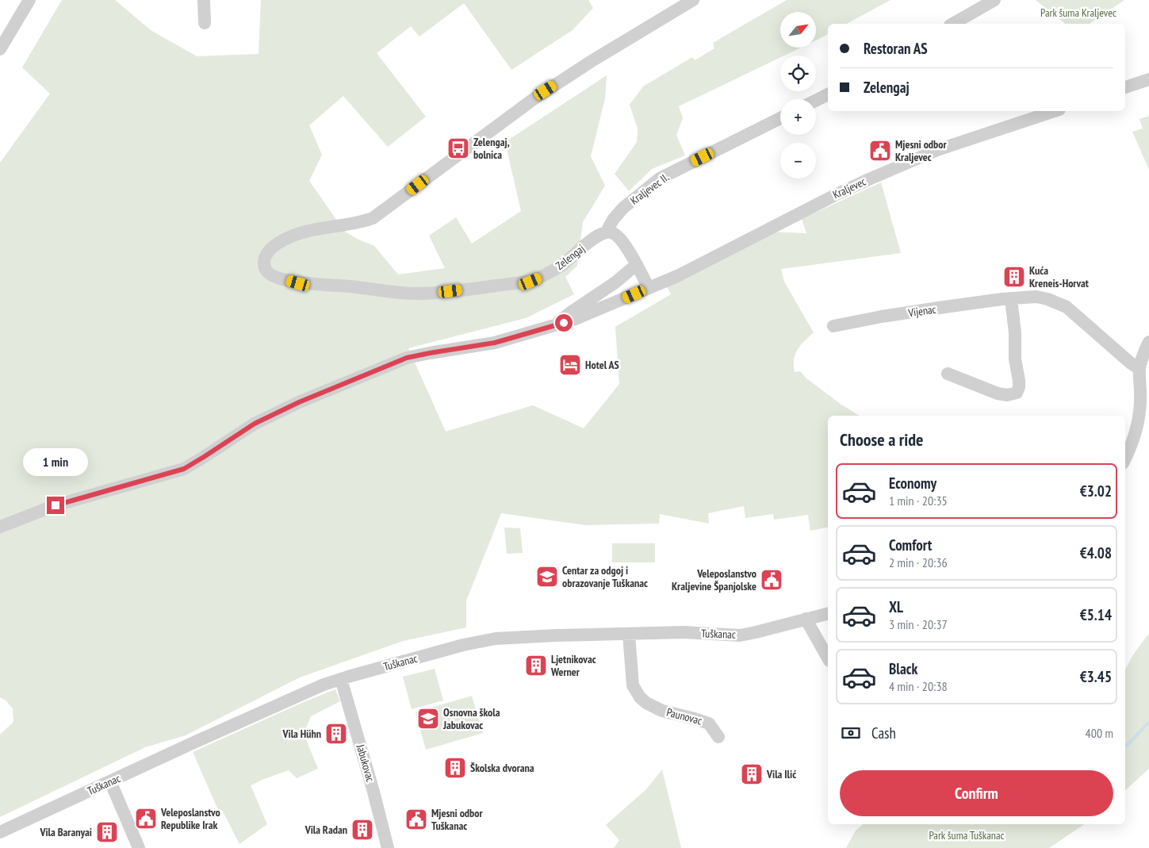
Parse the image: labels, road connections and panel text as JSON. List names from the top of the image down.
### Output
{
  "streets": {
    "street": [
      "Kraljevec",
      "Kraljevec II.",
      "Zelengaj",
      "Vijenac",
      "Tuškanac",
      "Paunovac",
      "Jabukovac"
    ]
  },
  "crossings": [
    ["Kraljevec II.", "Zelengaj"],
    ["Tuškanac", "Paunovac"],
    ["Tuškanac", "Jabukovac"]
  ],
  "parks": ["Park šuma Kraljevec", "Park šuma Tuškanac"],
  "places": {
    "bus stop": ["Zelengaj, bolnica"],
    "public building": [
      "Mjesni odbor Kraljevec",
      "Veleposlanstvo Kraljevine Španjolske",
      "Veleposlanstvo Republike Irak",
      "Mjesni odbor Tuškanac"
    ],
    "building": [
      "Kuća Kreneis-Horvat",
      "Ljetnikovac Werner",
      "Vila Hühn",
      "Školska dvorana",
      "Vila Ilić",
      "Vila Radan",
      "Vila Baranyai"
    ],
    "hotel": ["Hotel AS"],
    "school or university": ["Centar za odgoj i obrazovanje Tuškanac", "Osnovna škola Jabukovac"]
  },
  "north": "top right",
  "page": {
    "map_buttons": ["+", "−"],
    "banner": ["Restoran AS", "Zelengaj"],
    "heading": "Choose a ride",
    "bubble": "1 min",
    "list": [
      {
        "name": "Economy",
        "note": "1 min · 20:35",
        "value": "€3.02"
      },
      {
        "name": "Comfort",
        "note": "2 min · 20:36",
        "value": "€4.08"
      },
      {
        "name": "XL",
        "note": "3 min · 20:37",
        "value": "€5.14"
      },
      {
        "name": "Black",
        "note": "4 min · 20:38",
        "value": "€3.45"
      }
    ],
    "pay": ["Cash", "400 m"],
    "buttons": "Confirm"
  }
}
